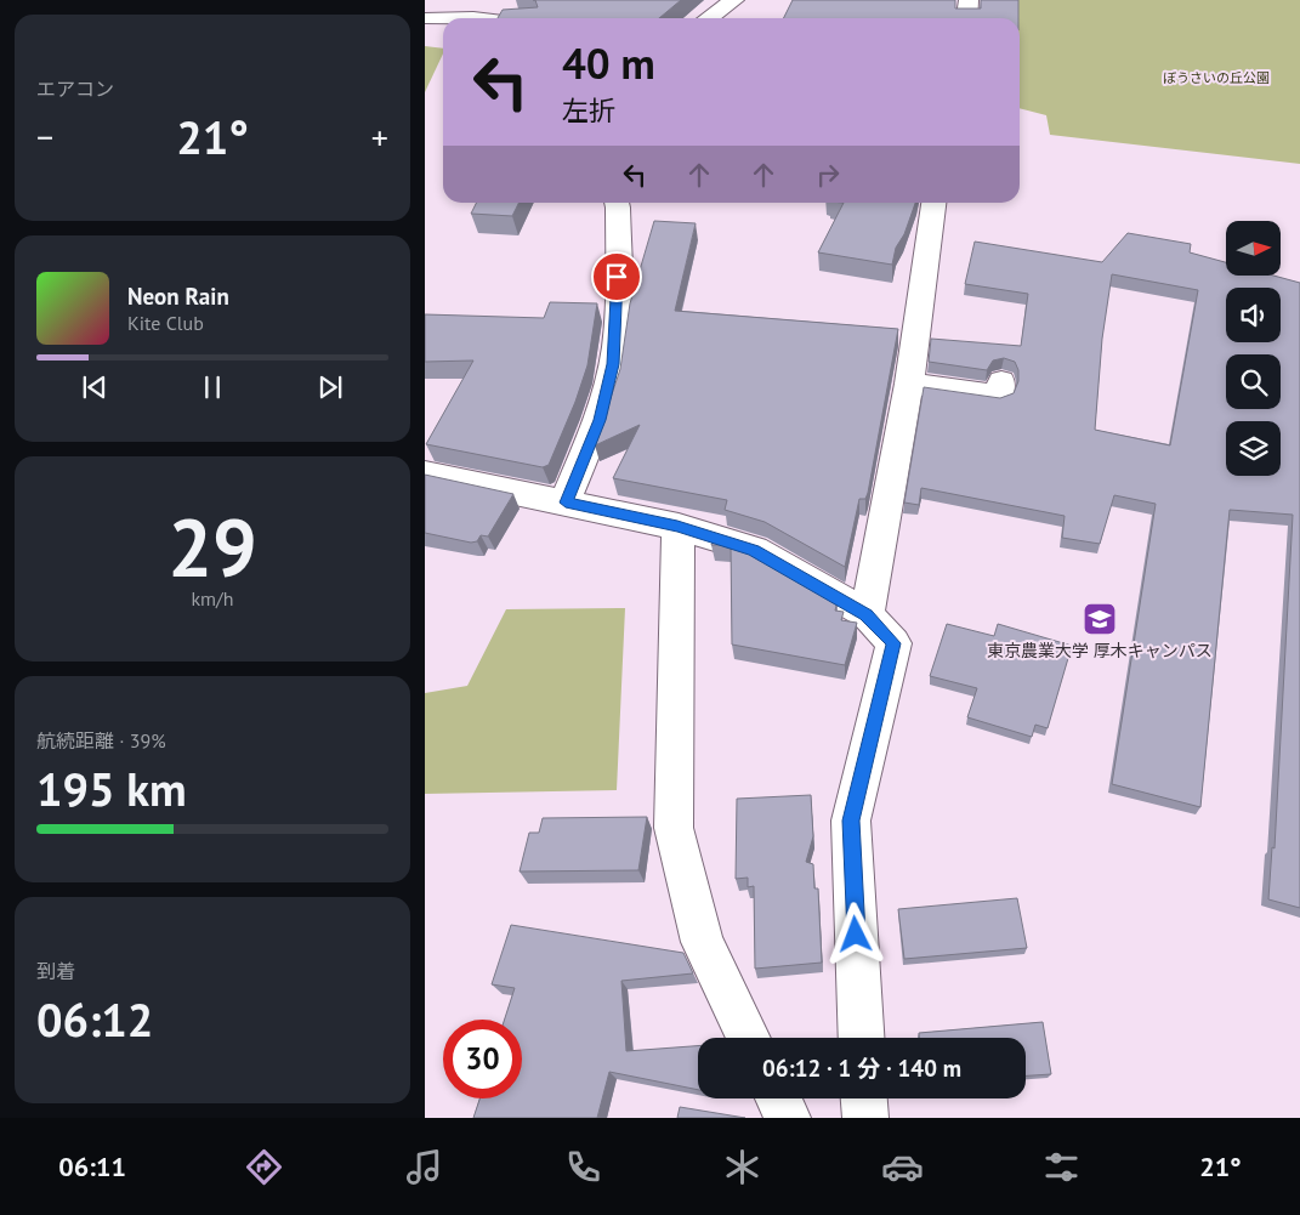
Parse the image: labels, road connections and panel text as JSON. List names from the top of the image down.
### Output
{
  "parks": ["ぼうさいの丘公園"],
  "places": {
    "school or university": ["東京農業大学 厚木キャンパス"]
  },
  "north": "right",
  "page": {
    "tile": [
      "エアコン",
      ["29", "km/h"],
      ["航続距離 · 39%", "195 km"],
      ["到着", "06:12"]
    ],
    "turn": ["40 m", "左折"],
    "heat": ["−", "21°", "+"],
    "song": ["Neon Rain", "Kite Club"],
    "limit": "30",
    "trip": "06:12 · 1 分 · 140 m",
    "tabs": ["06:11", "21°"]
  }
}
